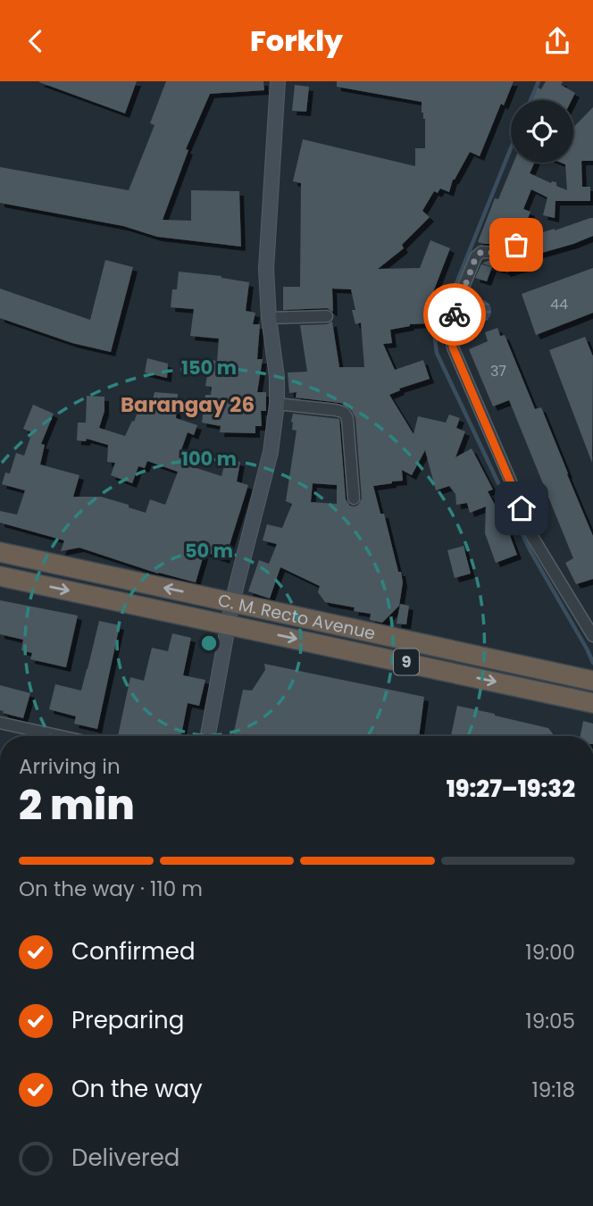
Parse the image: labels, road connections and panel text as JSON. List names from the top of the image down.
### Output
{
  "streets": {
    "highway": ["C. M. Recto Avenue", "9"]
  },
  "districts": ["Barangay 26"],
  "house_numbers": ["44", "37"],
  "page": {
    "header": "Forkly",
    "heading": ["2 min", "Arriving in", "19:27–19:32"],
    "bar": "On the way · 110 m",
    "list": [
      ["Confirmed", "19:00"],
      ["Preparing", "19:05"],
      ["On the way", "19:18"],
      "Delivered"
    ]
  },
  "rings": ["150 m", "100 m", "50 m"]
}
